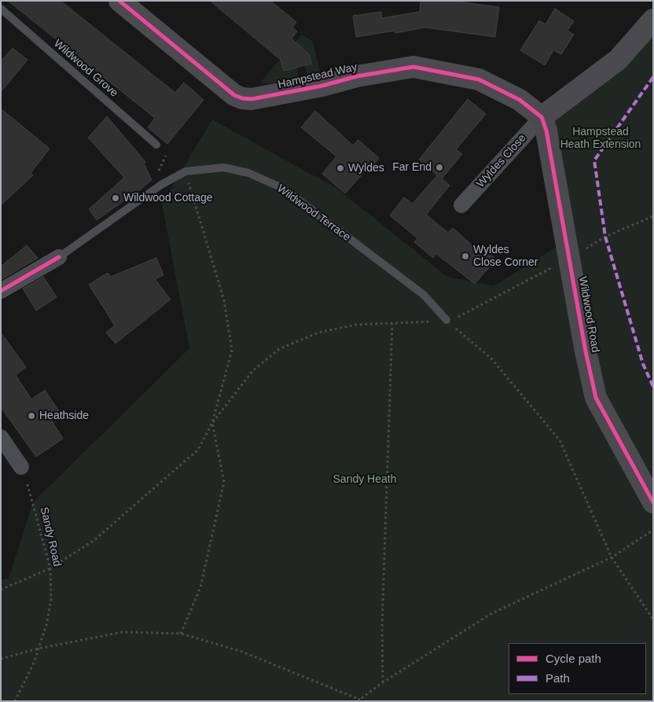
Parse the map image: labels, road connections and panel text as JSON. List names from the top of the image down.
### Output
{
  "streets": {
    "street": [
      "Hampstead Way",
      "Wyldes Close",
      "Wildwood Terrace",
      "Wildwood Road"
    ],
    "lane": ["Wildwood Grove"],
    "path": ["Sandy Road"]
  },
  "crossings": [
    ["Hampstead Way", "Wyldes Close"],
    ["Hampstead Way", "Wildwood Road"],
    ["Wyldes Close", "Wildwood Road"]
  ],
  "parks": ["Hampstead Heath Extension", "Sandy Heath"],
  "places": [
    "Far End",
    "Wyldes",
    "Wildwood Cottage",
    "Wyldes Close Corner",
    "Heathside"
  ],
  "legend": ["Cycle path", "Path"]
}
